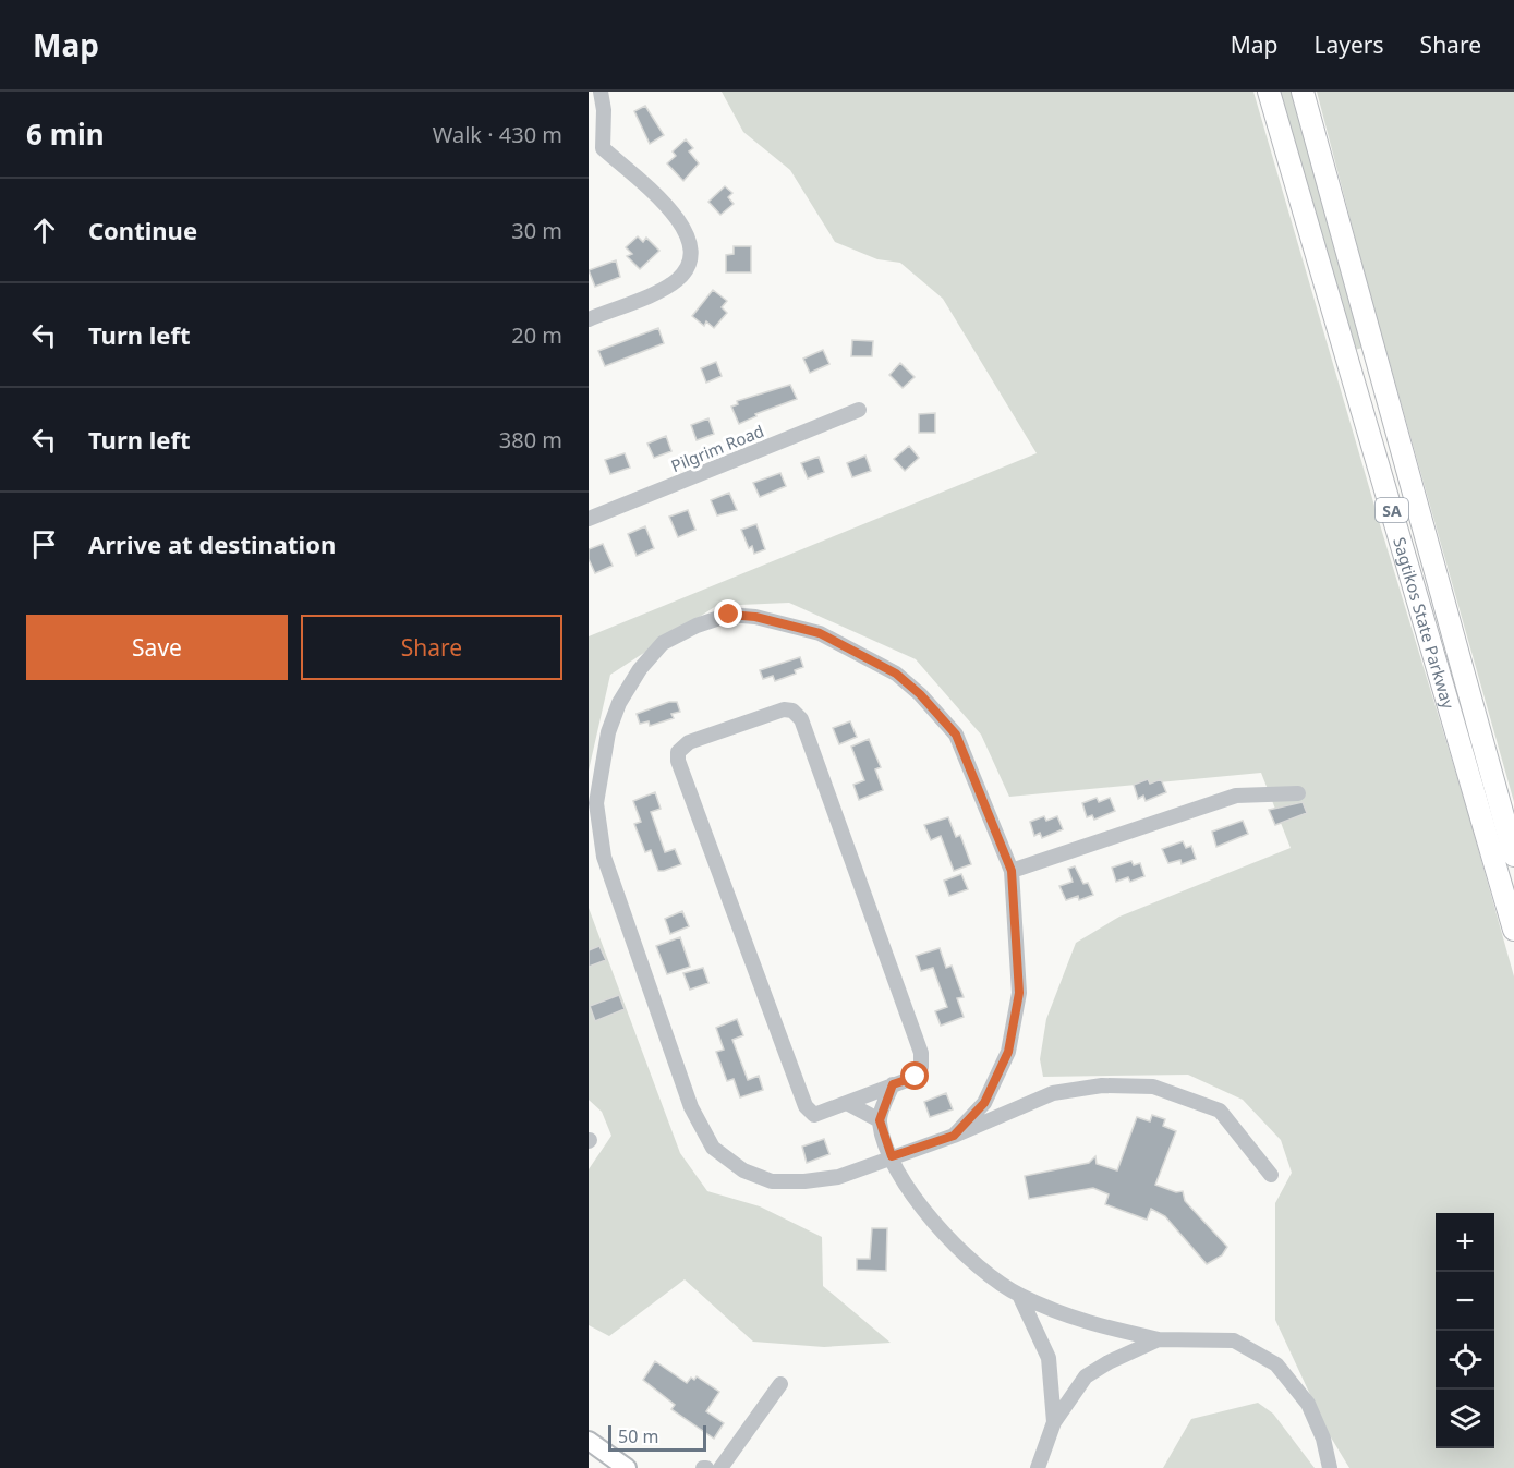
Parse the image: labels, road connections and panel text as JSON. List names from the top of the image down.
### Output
{
  "streets": {
    "highway": ["SA", "Sagtikos State Parkway"],
    "street": ["Pilgrim Road"]
  },
  "scale_bar": "50 m",
  "page": {
    "header": "Map",
    "nav": ["Map", "Layers", "Share"],
    "heading": ["6 min", "Walk · 430 m"],
    "list": [
      ["Continue", "30 m"],
      ["Turn left", "20 m"],
      ["Turn left", "380 m"],
      "Arrive at destination"
    ],
    "buttons": ["Save", "Share"],
    "map_buttons": ["+", "−"],
    "scale": "50 m"
  }
}
